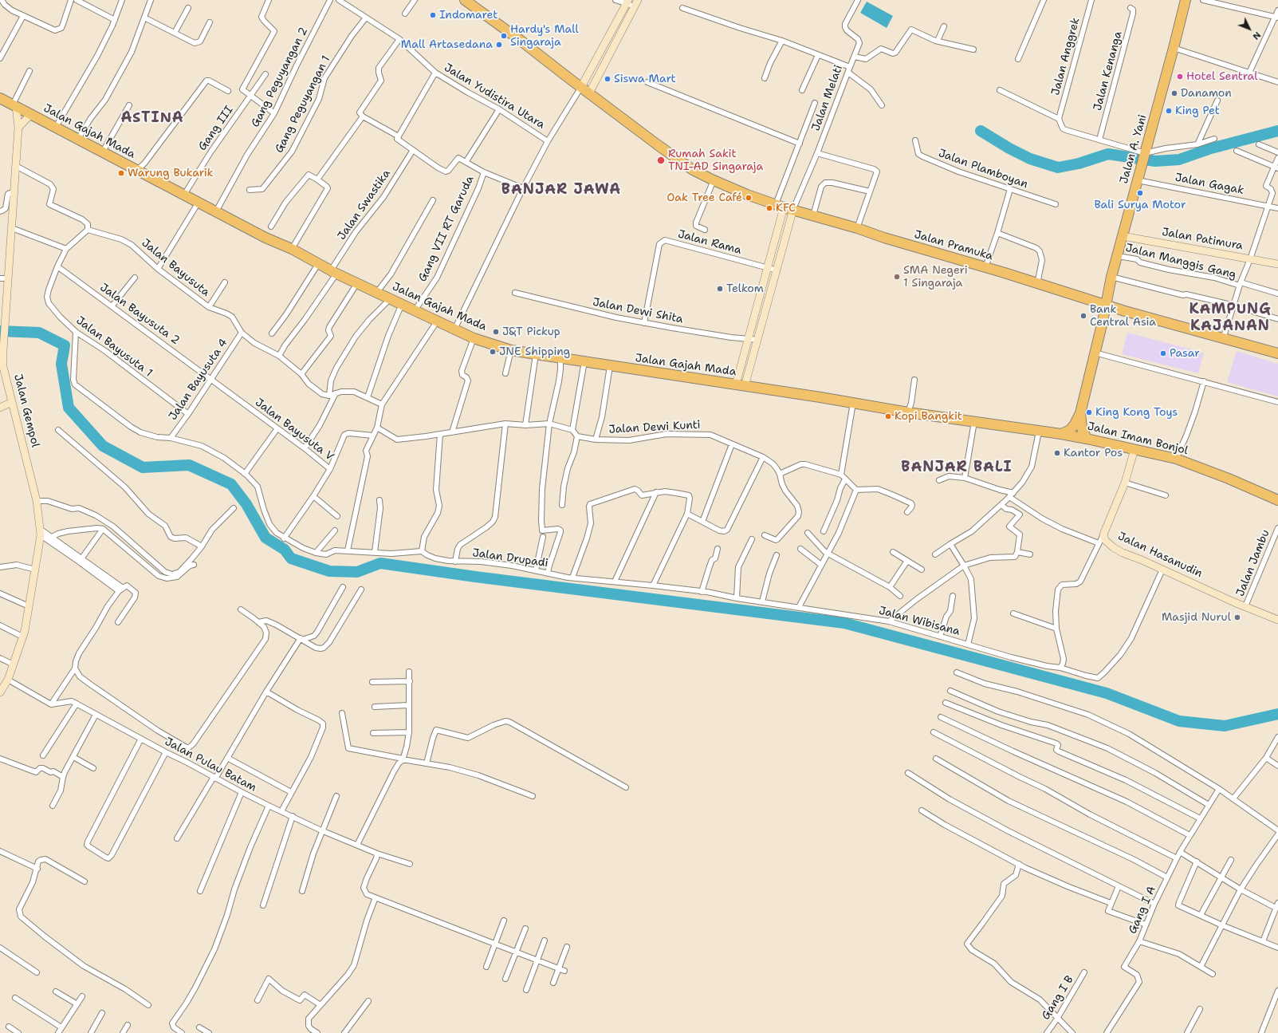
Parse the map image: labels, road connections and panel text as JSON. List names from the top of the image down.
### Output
{
  "streets": {
    "highway": [
      "Jalan Gajah Mada",
      "Jalan A. Yani",
      "Jalan Pramuka",
      "Jalan Imam Bonjol"
    ],
    "street": [
      "Jalan Anggrek",
      "Jalan Kenanga",
      "Gang Peguyangan 2",
      "Jalan Yudistira Utara",
      "Jalan Melati",
      "Gang Peguyangan 1",
      "Gang III",
      "Jalan Plamboyan",
      "Jalan Gagak",
      "Jalan Swastika",
      "Gang VII RT Garuda",
      "Jalan Patimura",
      "Jalan Rama",
      "Jalan Manggis Gang",
      "Jalan Bayusuta",
      "Jalan Dewi Shita",
      "Jalan Bayusuta 2",
      "Jalan Bayusuta 1",
      "Jalan Bayusuta 4",
      "Jalan Gempol",
      "Jalan Dewi Kunti",
      "Jalan Bayusuta V",
      "Jalan Hasanudin",
      "Jalan Drupadi",
      "Jalan Jambu",
      "Jalan Wibisana",
      "Jalan Pulau Batam",
      "Gang I A",
      "Gang I B"
    ]
  },
  "crossings": [
    ["Gang Peguyangan 2", "Jalan Gajah Mada"],
    ["Jalan Yudistira Utara", "Gang Peguyangan 1"],
    ["Jalan Melati", "Jalan Pramuka"],
    ["Gang III", "Jalan Gajah Mada"],
    ["Jalan Gajah Mada", "Jalan Swastika"],
    ["Jalan Gajah Mada", "Gang VII RT Garuda"],
    ["Jalan Gajah Mada", "Jalan Gempol"],
    ["Jalan Gajah Mada", "Jalan Imam Bonjol"],
    ["Jalan A. Yani", "Jalan Gagak"],
    ["Jalan A. Yani", "Jalan Patimura"],
    ["Jalan A. Yani", "Jalan Pramuka"],
    ["Jalan A. Yani", "Jalan Manggis Gang"],
    ["Jalan Swastika", "Jalan Bayusuta"],
    ["Jalan Rama", "Jalan Dewi Shita"],
    ["Jalan Bayusuta", "Jalan Bayusuta 4"],
    ["Jalan Bayusuta 2", "Jalan Bayusuta 1"],
    ["Jalan Bayusuta 2", "Jalan Bayusuta 4"],
    ["Jalan Bayusuta 2", "Jalan Bayusuta V"],
    ["Jalan Bayusuta 1", "Jalan Bayusuta 4"],
    ["Jalan Bayusuta 4", "Jalan Bayusuta V"],
    ["Jalan Imam Bonjol", "Jalan Hasanudin"],
    ["Jalan Hasanudin", "Jalan Jambu"],
    ["Jalan Hasanudin", "Jalan Wibisana"],
    ["Jalan Drupadi", "Jalan Wibisana"]
  ],
  "districts": [
    "ASTINA",
    "BANJAR JAWA",
    "KAMPUNG KAJANAN",
    "BANJAR BALI"
  ],
  "places": [
    "Indomaret",
    "Hardy's Mall Singaraja",
    "Mall Artasedana",
    "Hotel Sentral",
    "Siswa Mart",
    "Danamon",
    "King Pet",
    "Rumah Sakit TNI-AD Singaraja",
    "Warung Bukarik",
    "Bali Surya Motor",
    "Oak Tree Café",
    "KFC",
    "SMA Negeri 1 Singaraja",
    "Telkom",
    "Bank Central Asia",
    "J&T Pickup",
    "JNE Shipping",
    "Pasar",
    "King Kong Toys",
    "Kopi Bangkit",
    "Kantor Pos",
    "Masjid Nurul"
  ],
  "north": "bottom right"
}
